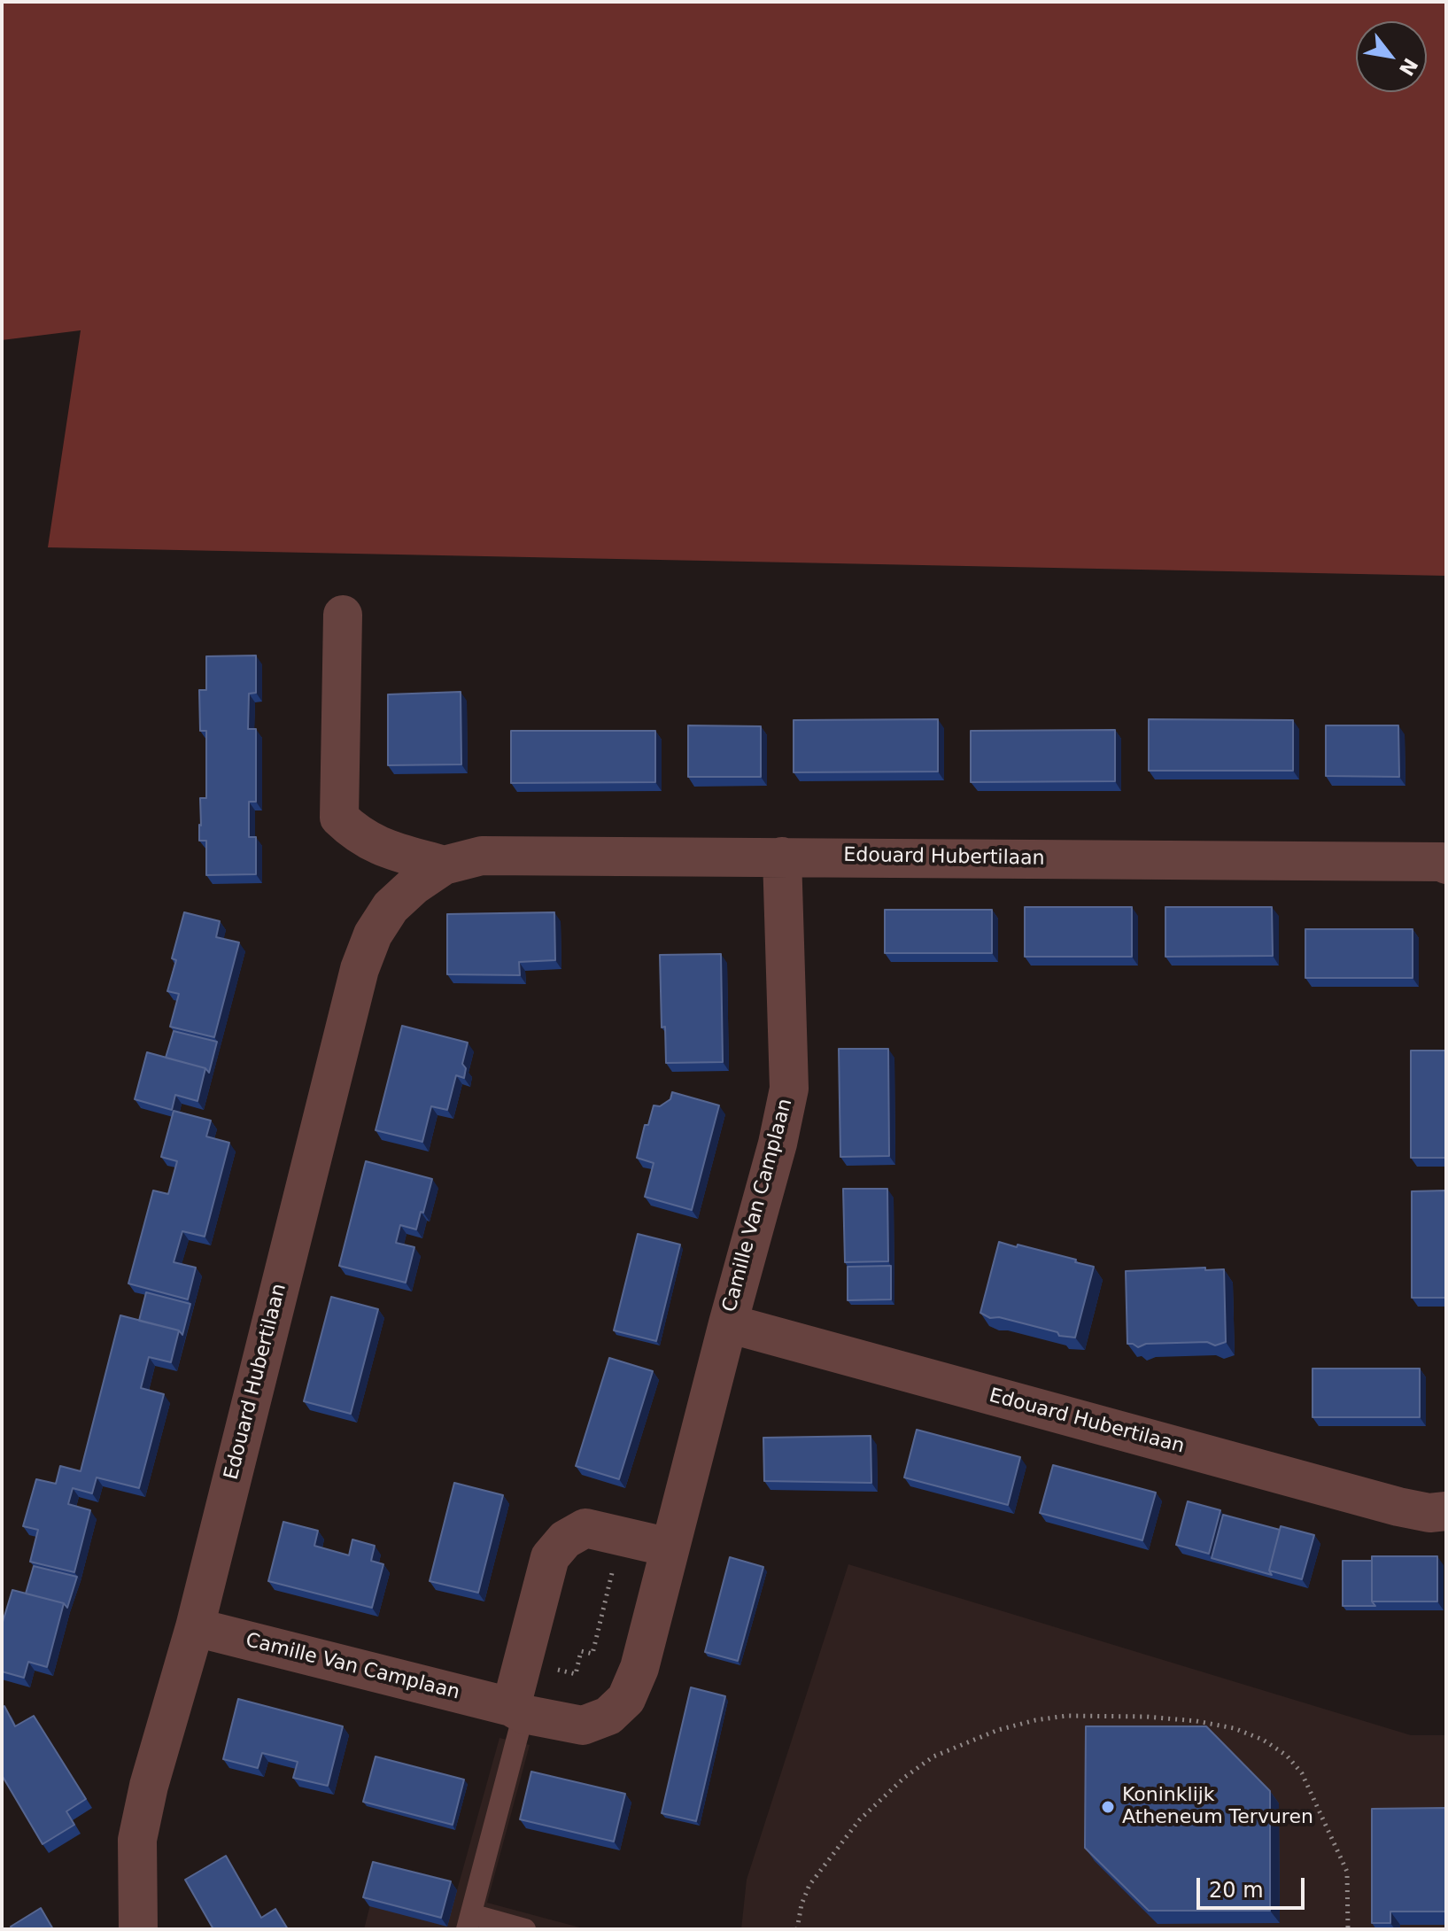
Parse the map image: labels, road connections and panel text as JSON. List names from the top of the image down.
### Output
{
  "streets": {
    "street": ["Edouard Hubertilaan", "Camille Van Camplaan"]
  },
  "crossings": [
    ["Edouard Hubertilaan", "Camille Van Camplaan"]
  ],
  "places": ["Koninklijk Atheneum Tervuren"],
  "scale_bar": "20 m",
  "north": "bottom right"
}
